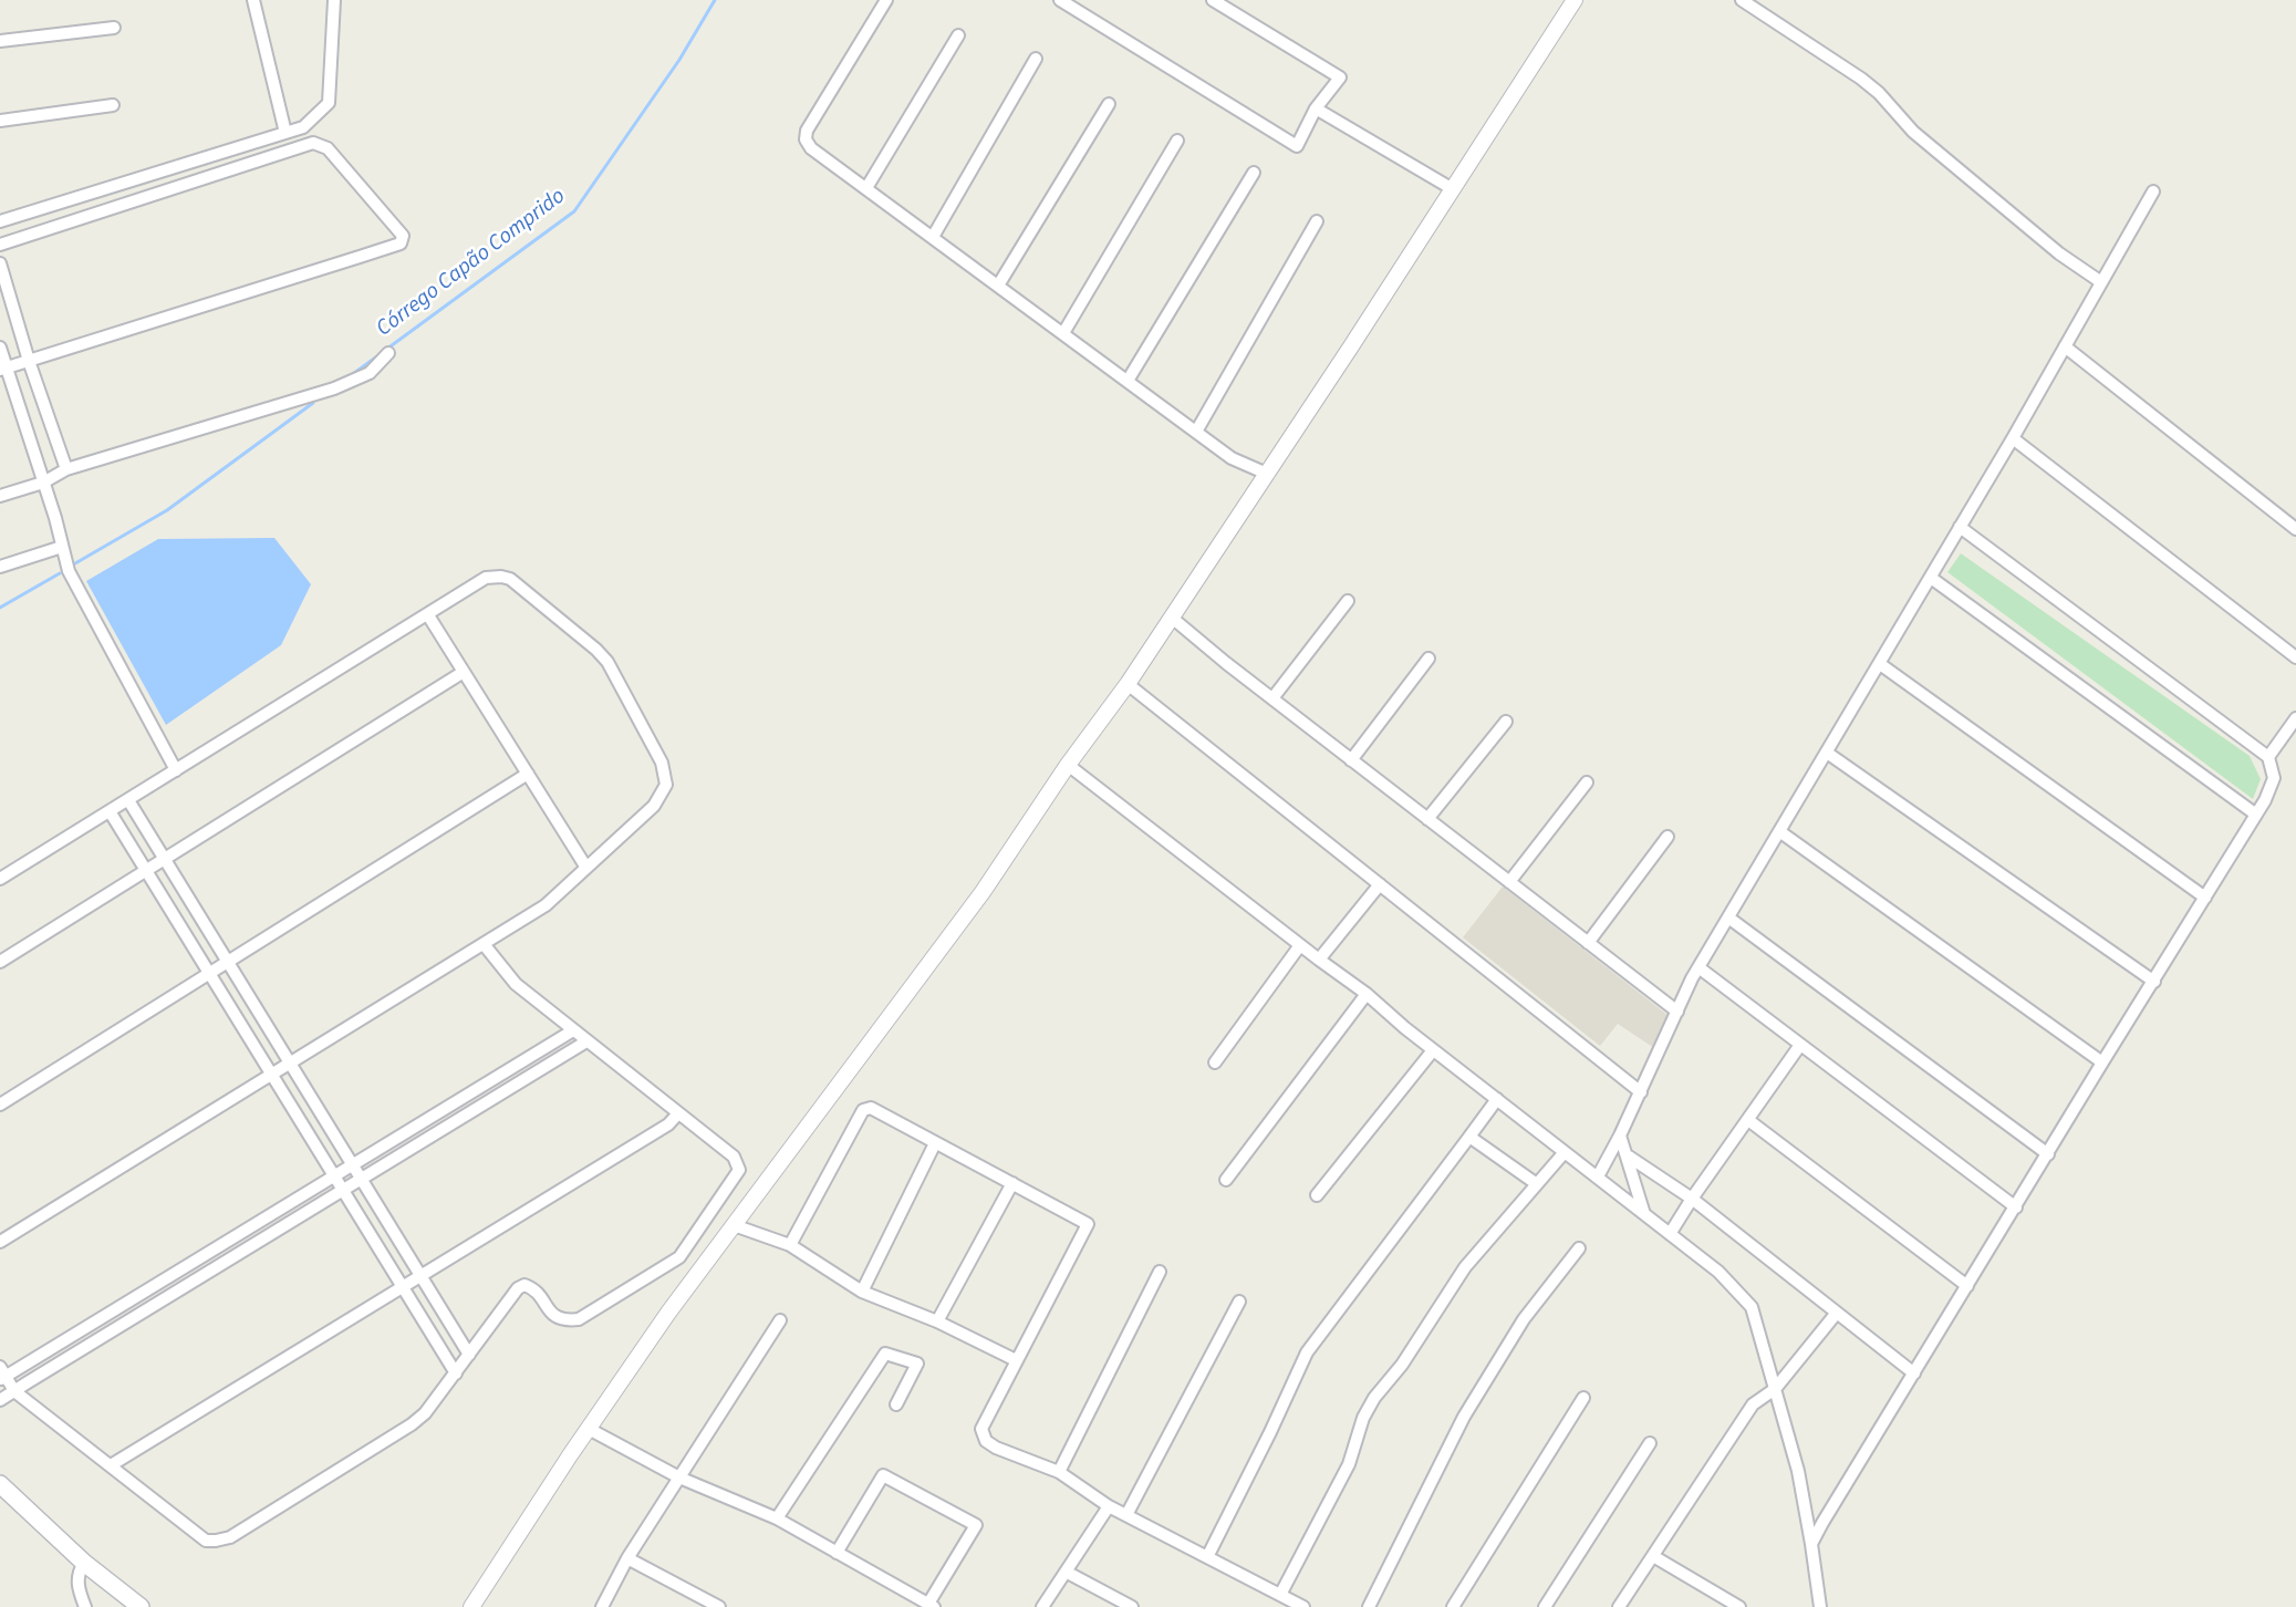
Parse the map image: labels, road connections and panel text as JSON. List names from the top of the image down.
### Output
{
  "water": ["Córrego Capão Comprido"]
}
